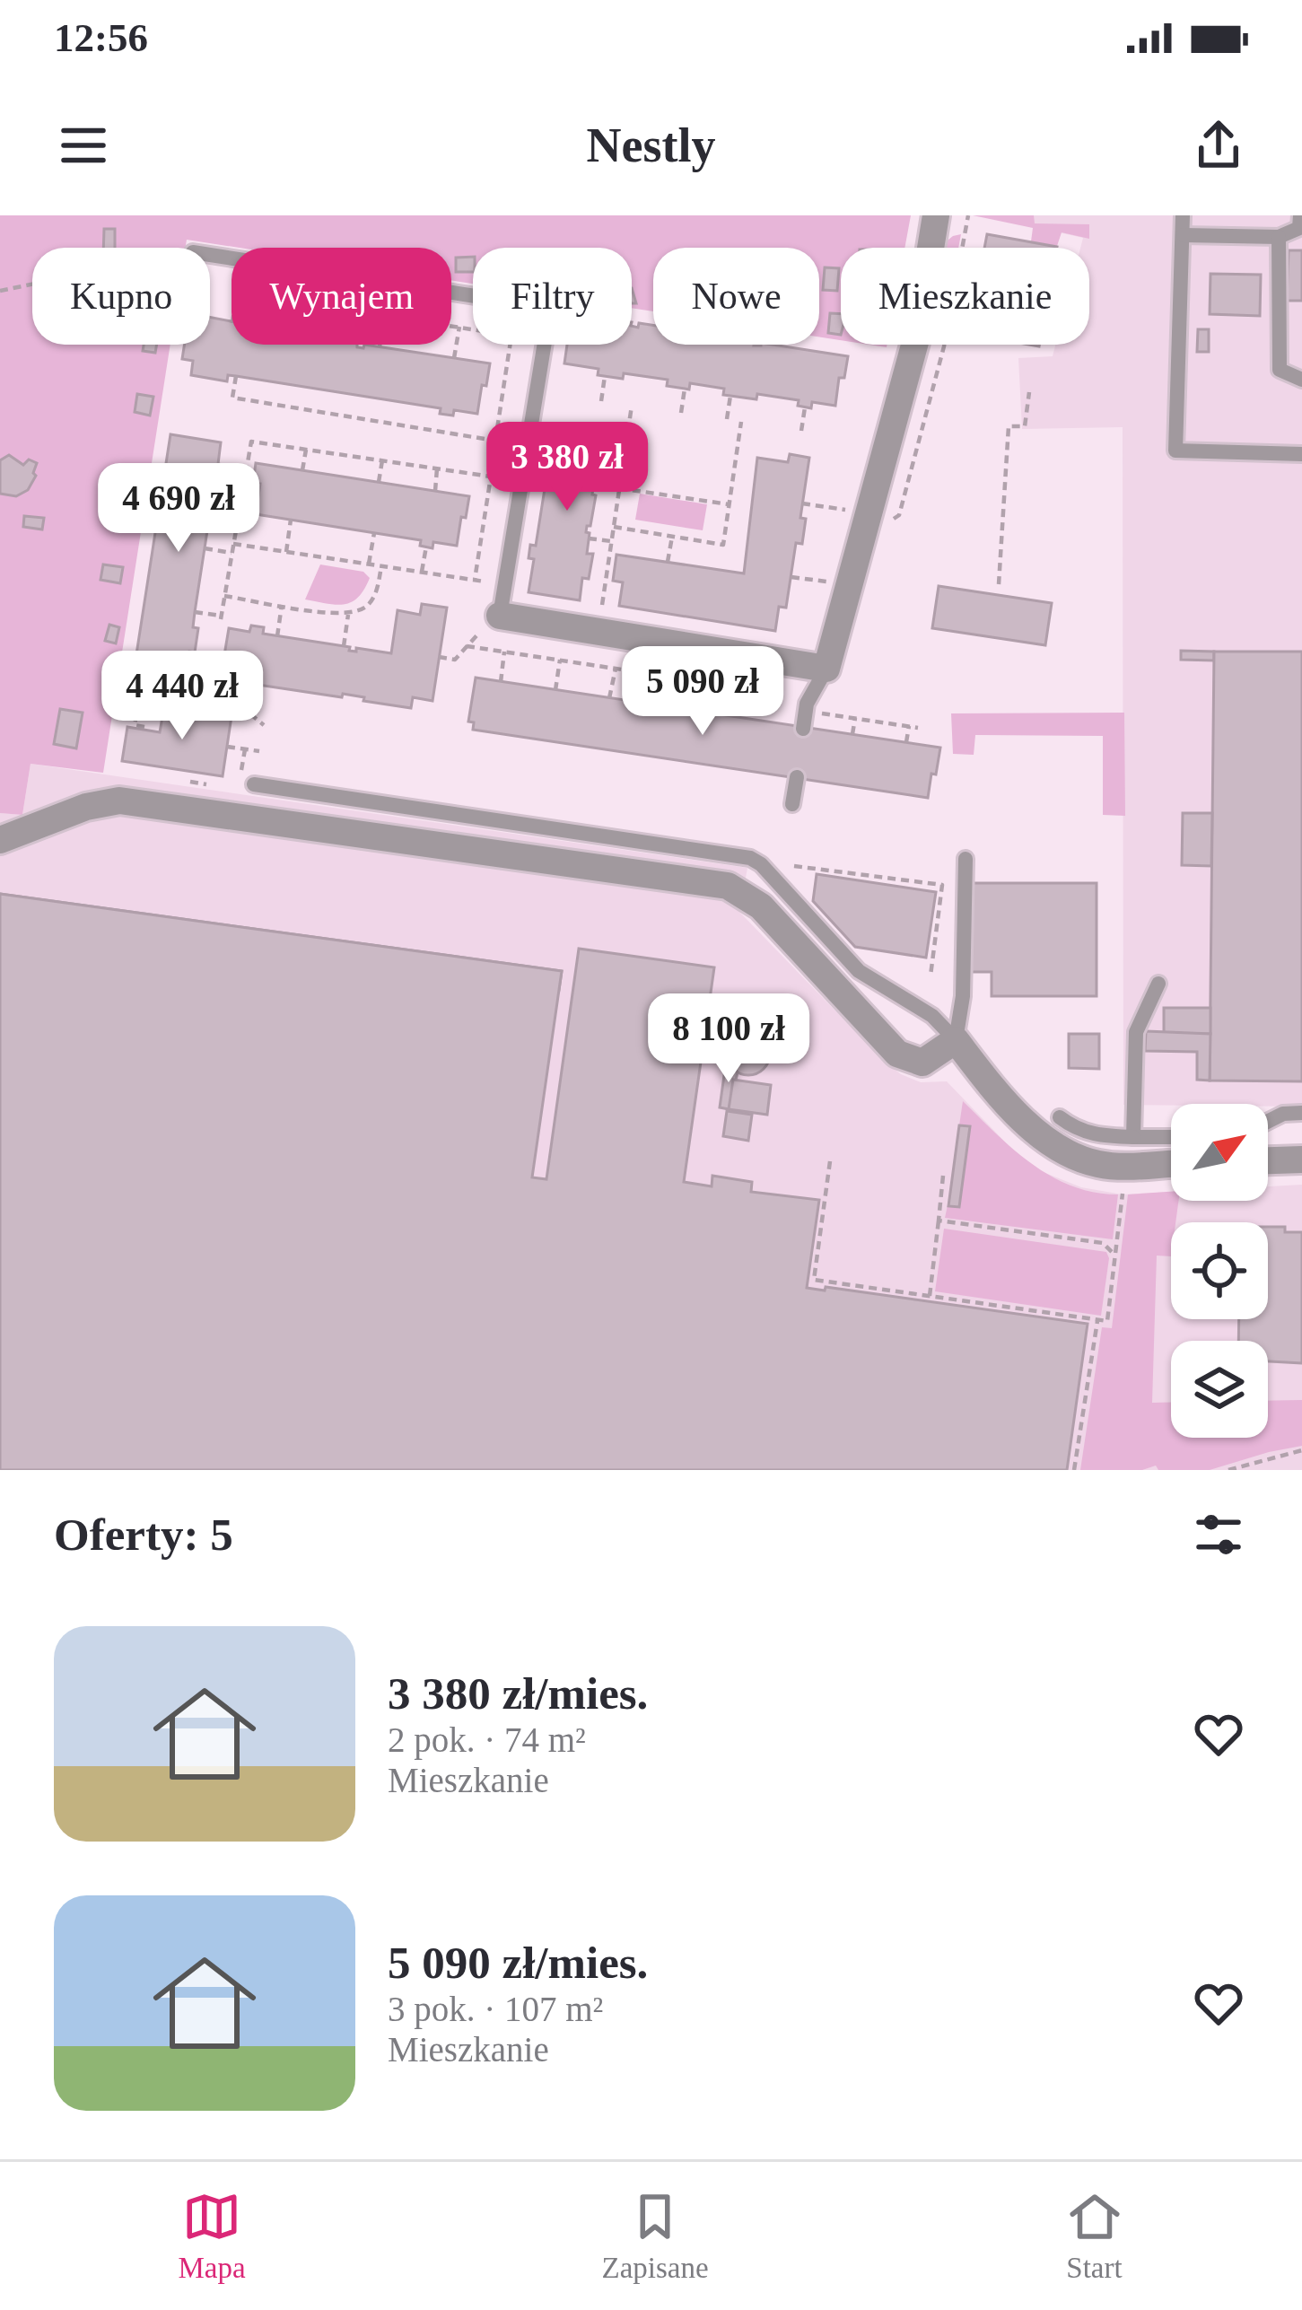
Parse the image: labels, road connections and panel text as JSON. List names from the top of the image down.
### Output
{
  "north": "top right",
  "page": {
    "status": "12:56",
    "header": "Nestly",
    "chip": [
      "Kupno",
      "Wynajem",
      "Filtry",
      "Nowe",
      "Mieszkanie"
    ],
    "price": [
      "3 380 zł",
      "4 690 zł",
      "5 090 zł",
      "4 440 zł",
      "8 100 zł"
    ],
    "heading": "Oferty: 5",
    "list": [
      {
        "name": "3 380 zł/mies.",
        "note": "2 pok. · 74 m² · Mieszkanie"
      },
      {
        "name": "5 090 zł/mies.",
        "note": "3 pok. · 107 m² · Mieszkanie"
      }
    ],
    "tabs": ["Mapa", "Zapisane", "Start"]
  }
}
